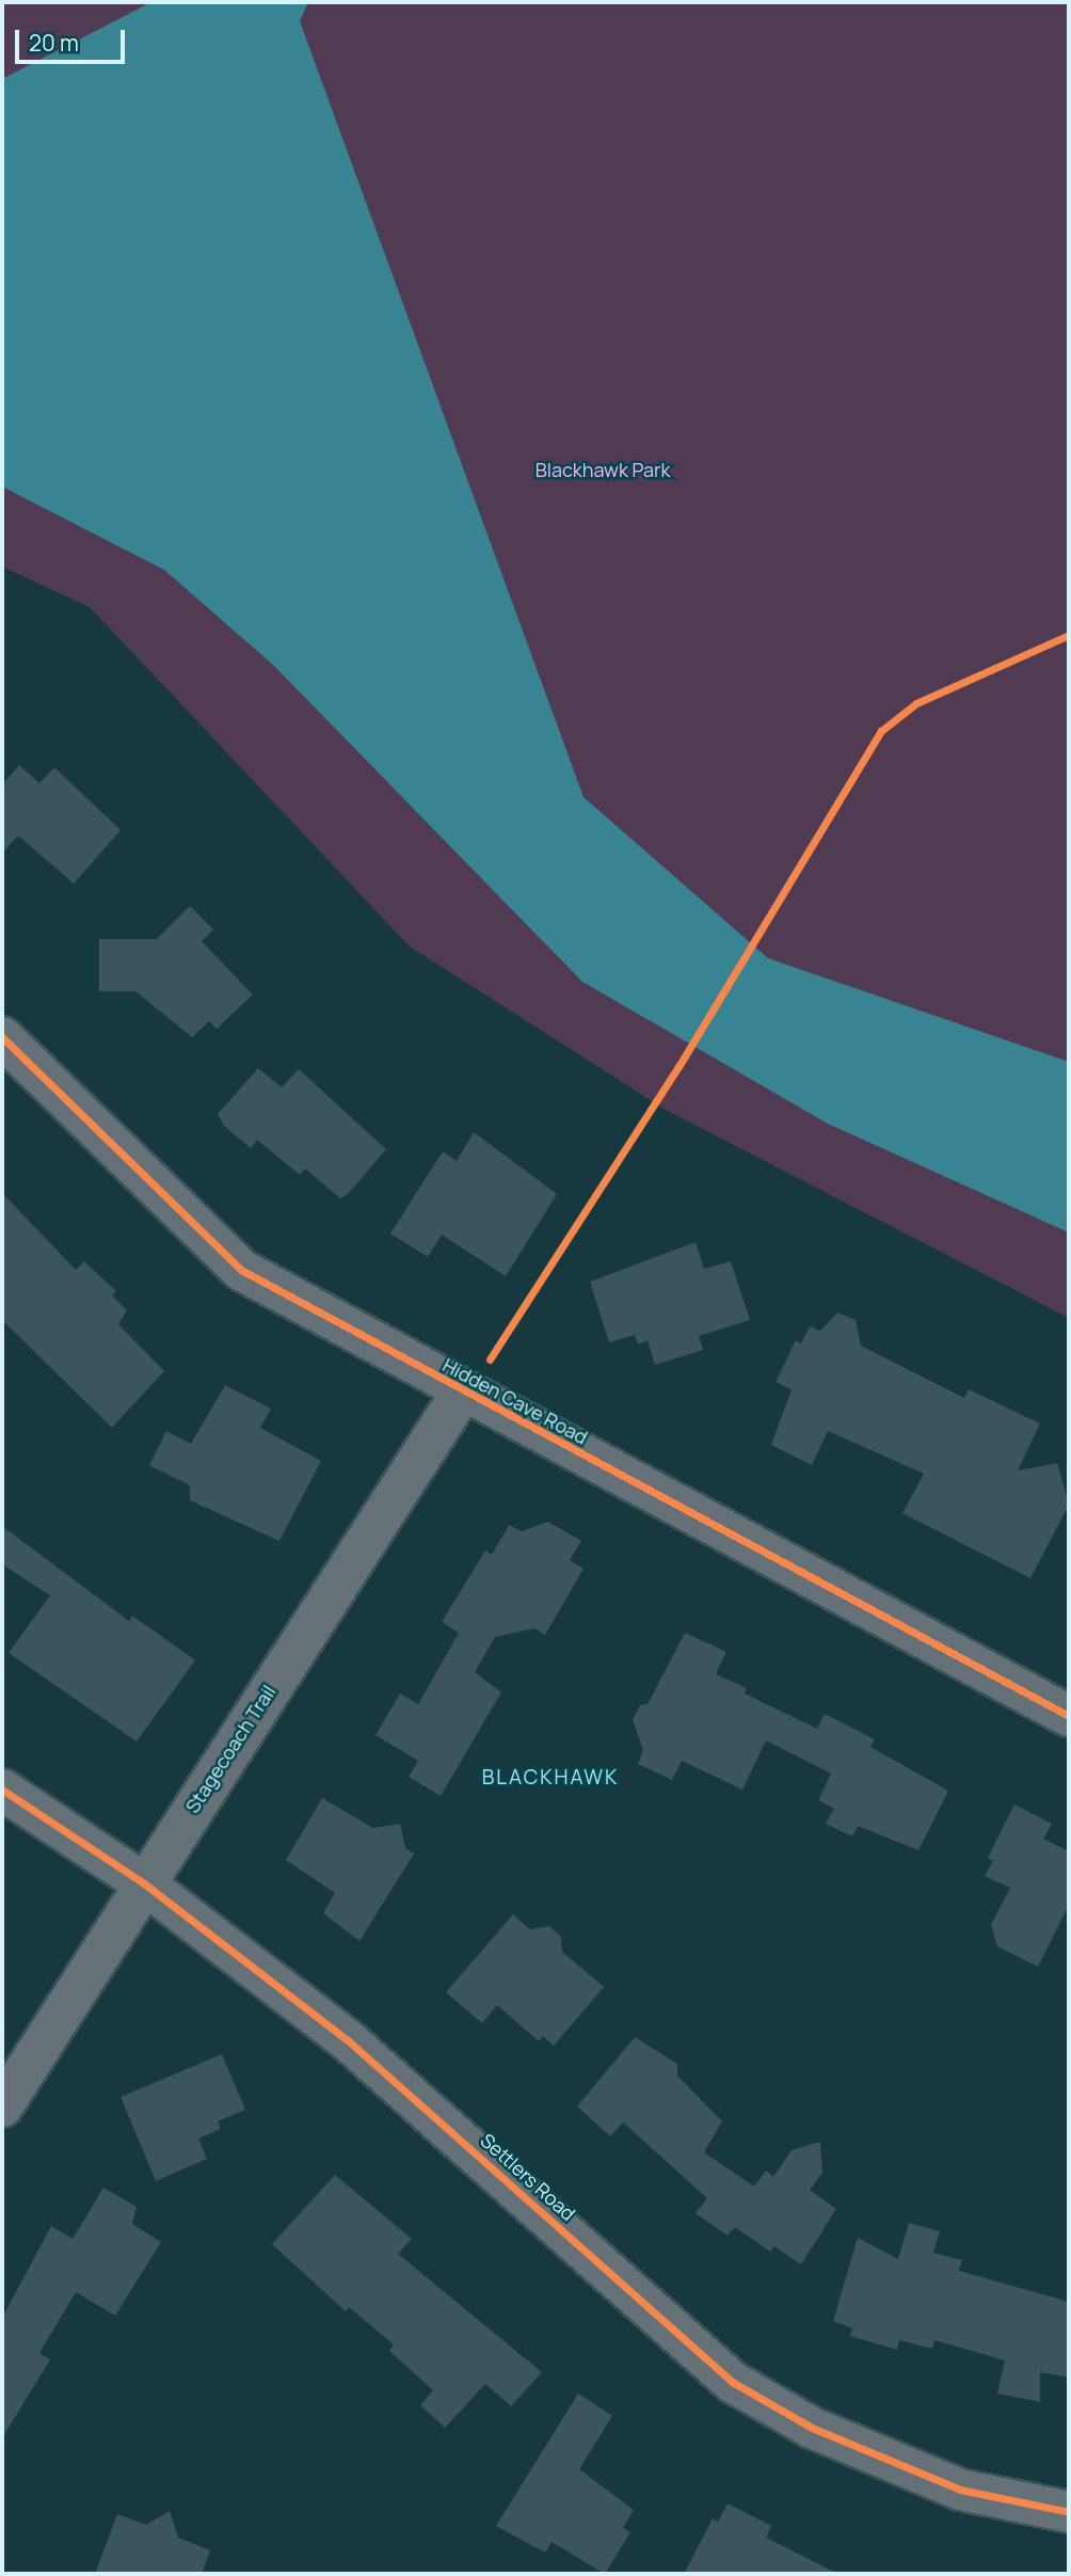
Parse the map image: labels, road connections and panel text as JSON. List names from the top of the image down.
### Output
{
  "streets": {
    "street": ["Hidden Cave Road", "Stagecoach Trail", "Settlers Road"]
  },
  "crossings": [
    ["Hidden Cave Road", "Stagecoach Trail"],
    ["Stagecoach Trail", "Settlers Road"]
  ],
  "districts": ["BLACKHAWK"],
  "parks": ["Blackhawk Park"],
  "scale_bar": "20 m"
}
